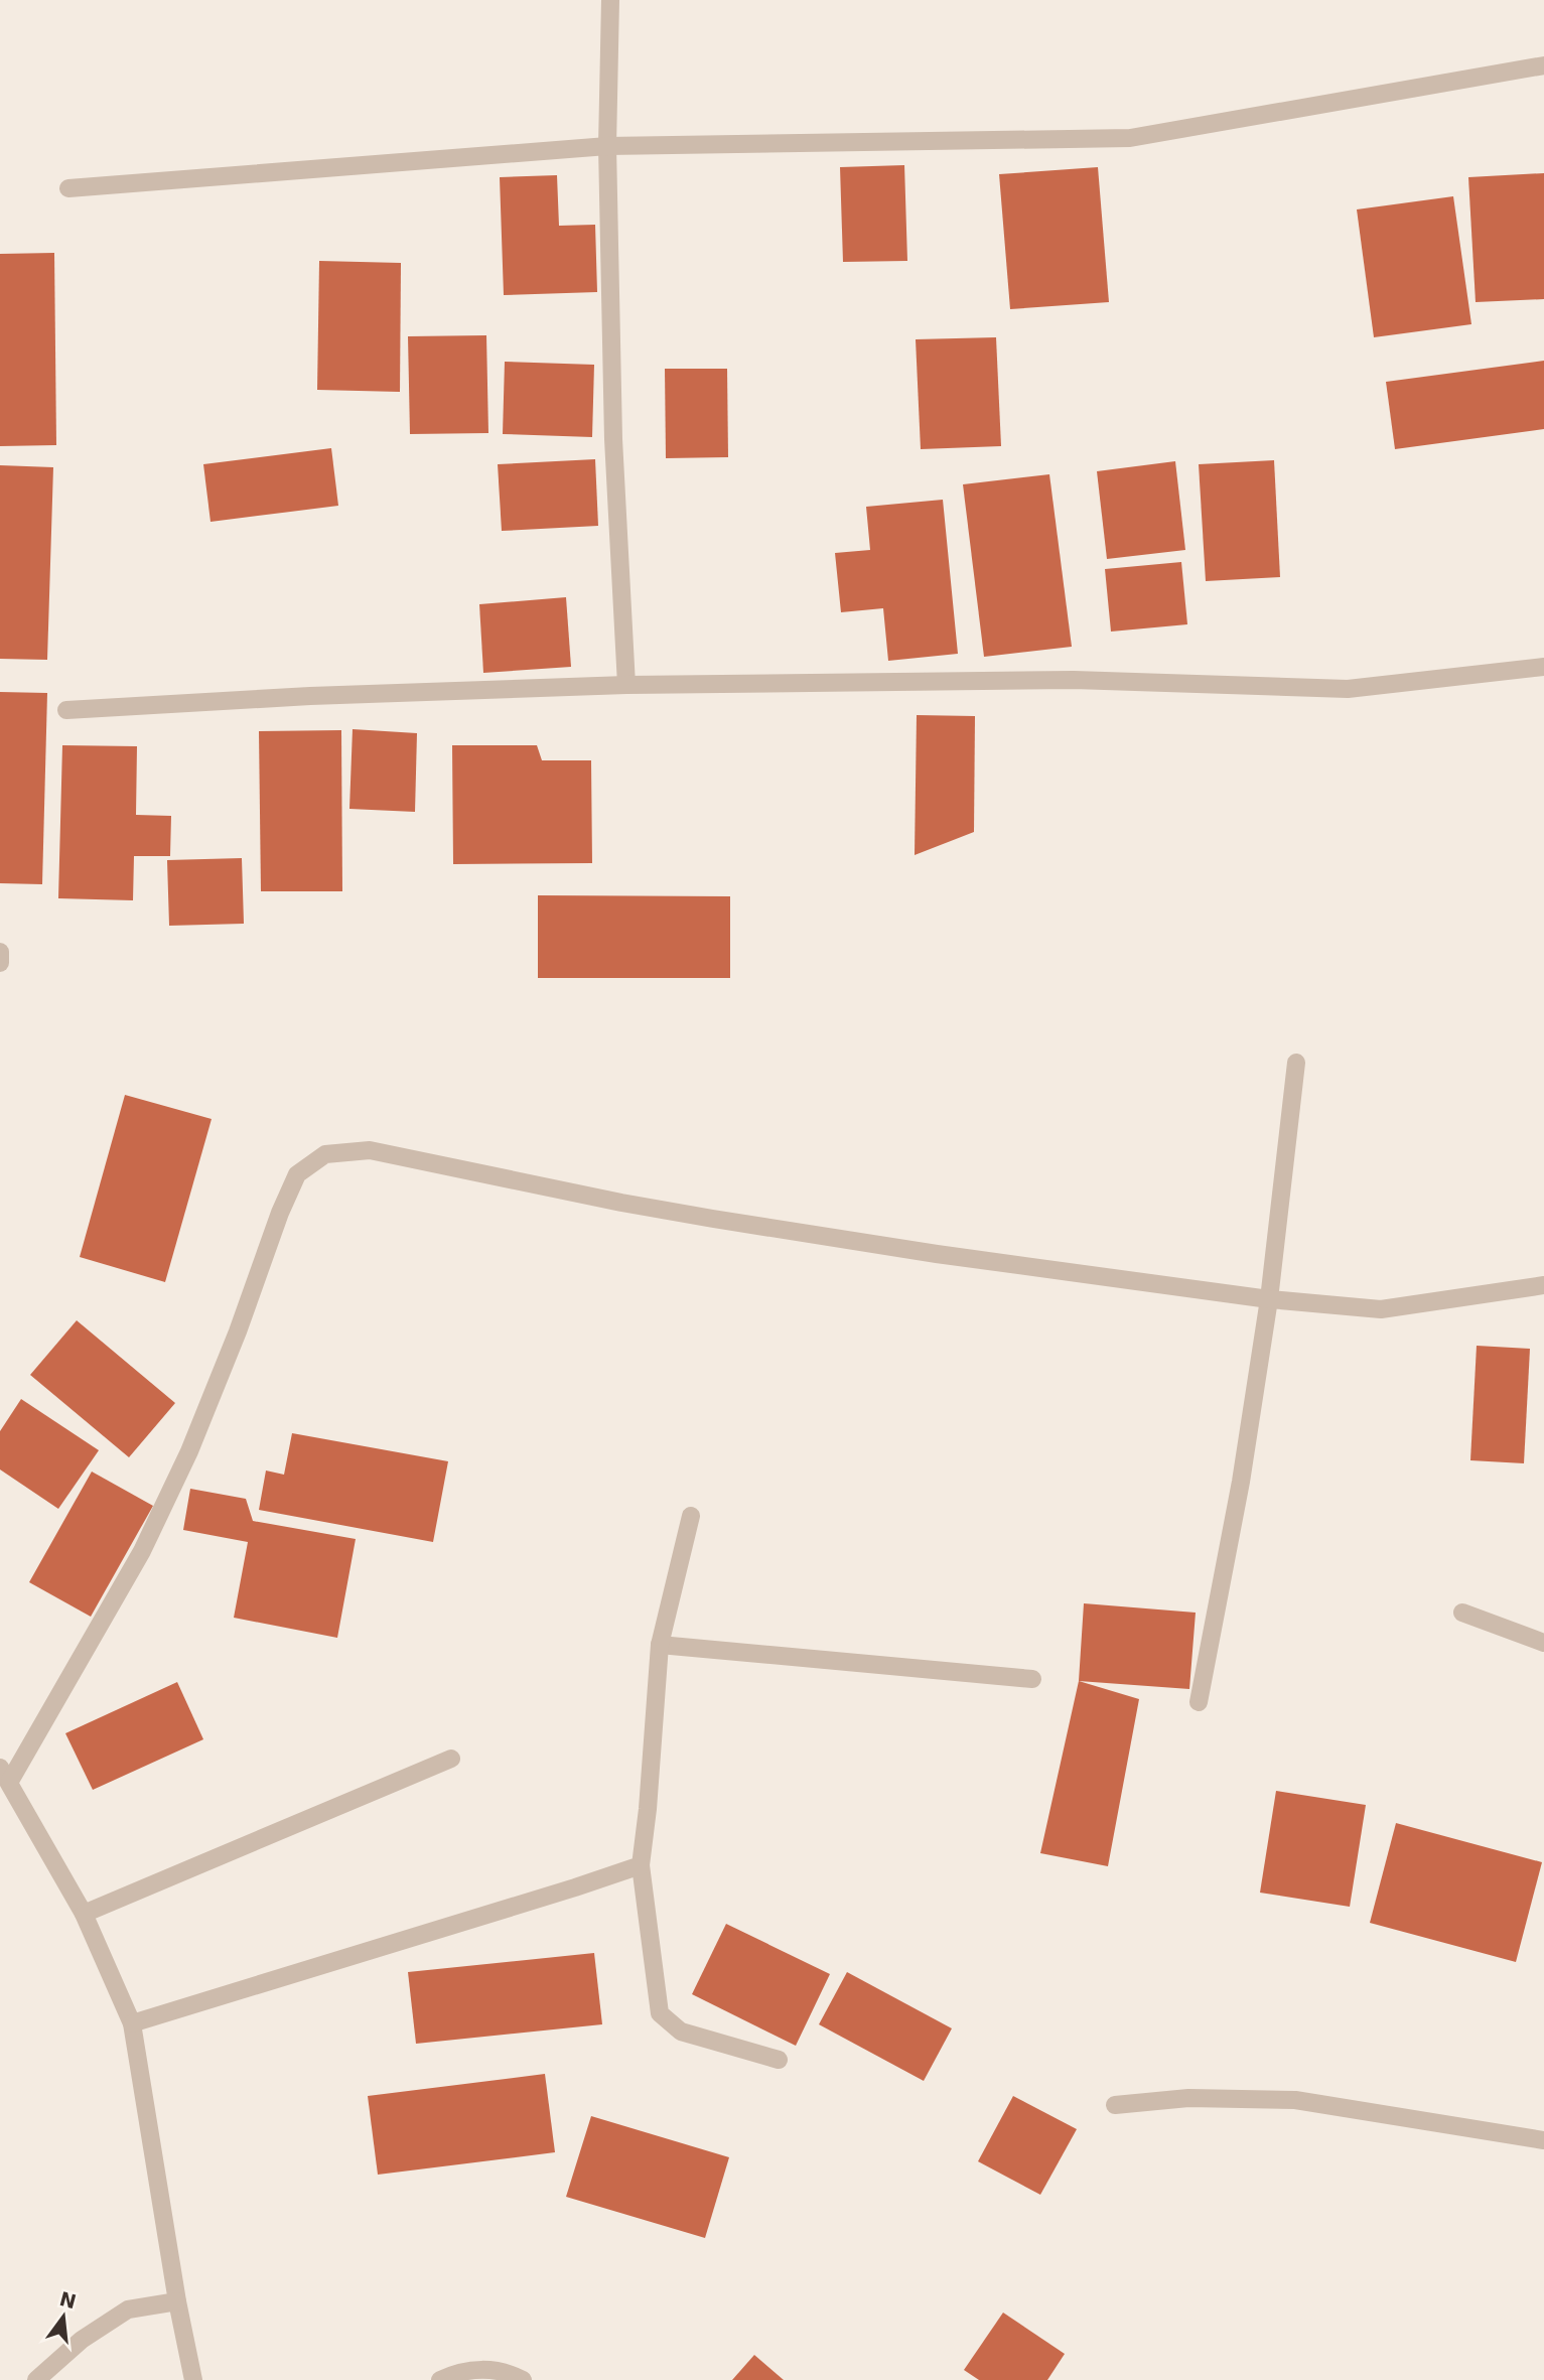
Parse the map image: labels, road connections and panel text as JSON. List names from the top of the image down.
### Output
{
  "north": "top"
}
